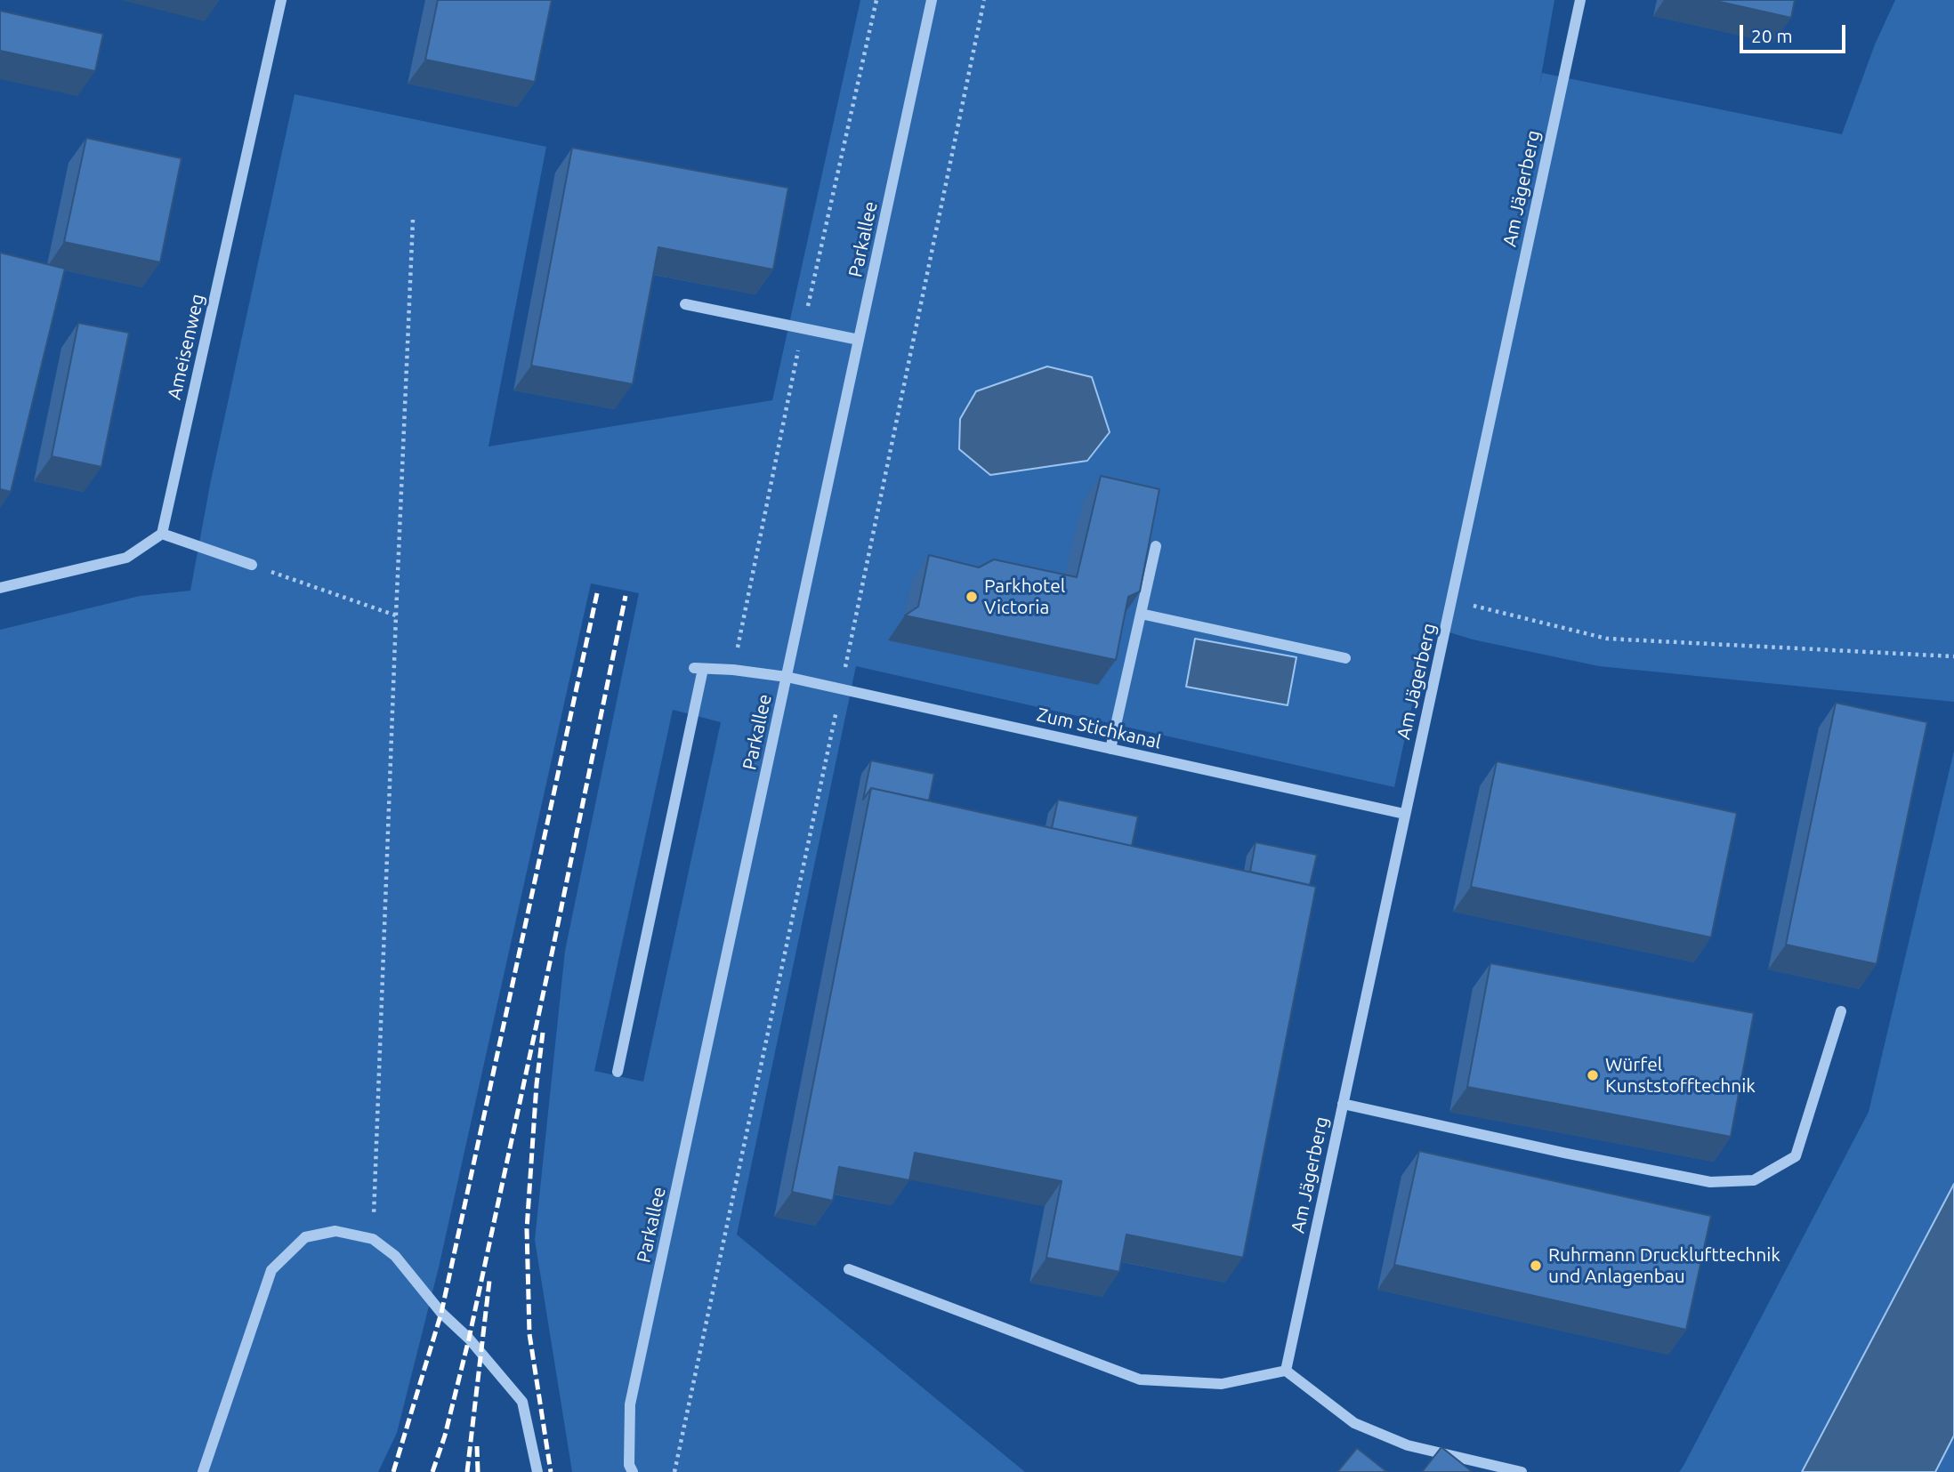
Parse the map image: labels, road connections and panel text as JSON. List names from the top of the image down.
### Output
{
  "streets": {
    "street": [
      "Am Jägerberg",
      "Parkallee",
      "Ameisenweg",
      "Zum Stichkanal"
    ]
  },
  "crossings": [
    ["Am Jägerberg", "Zum Stichkanal"],
    ["Parkallee", "Zum Stichkanal"]
  ],
  "places": ["Parkhotel Victoria", "Würfel Kunststofftechnik", "Ruhrmann Drucklufttechnik und Anlagenbau"],
  "scale_bar": "20 m"
}
